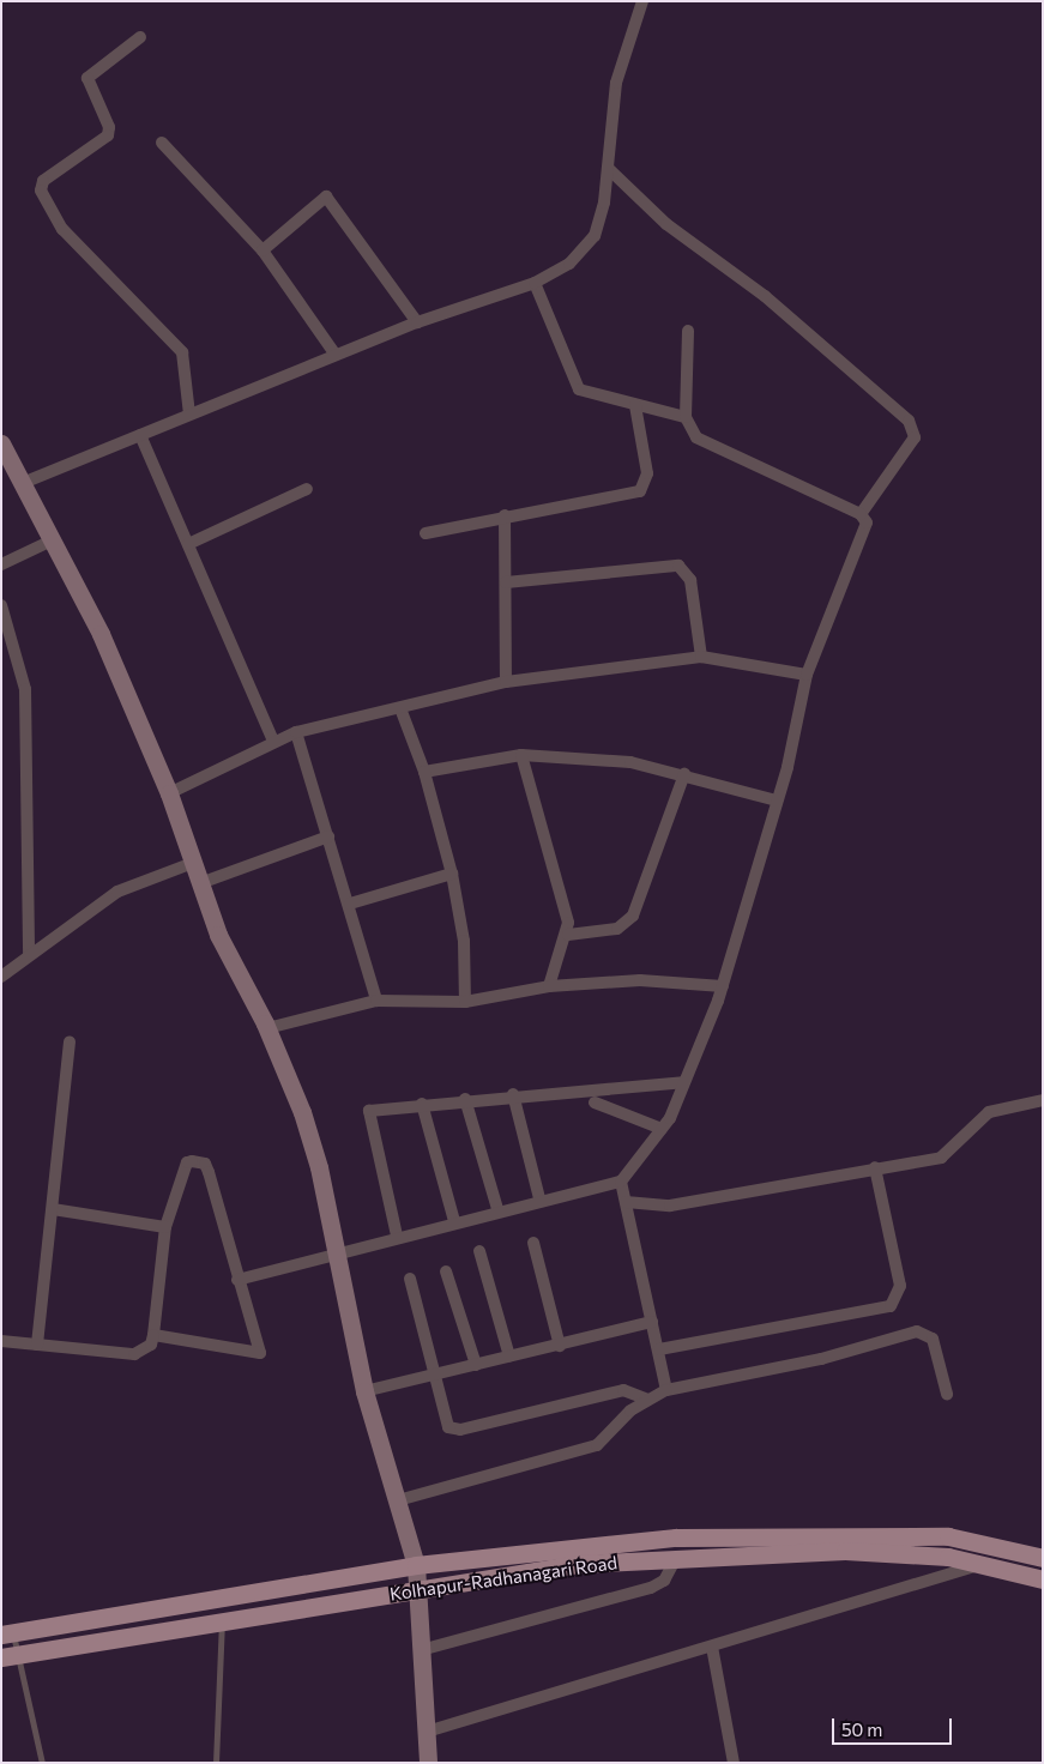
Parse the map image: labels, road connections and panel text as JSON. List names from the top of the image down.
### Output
{
  "streets": {
    "main road": ["Kolhapur-Radhanagari Road"]
  },
  "scale_bar": "50 m"
}
